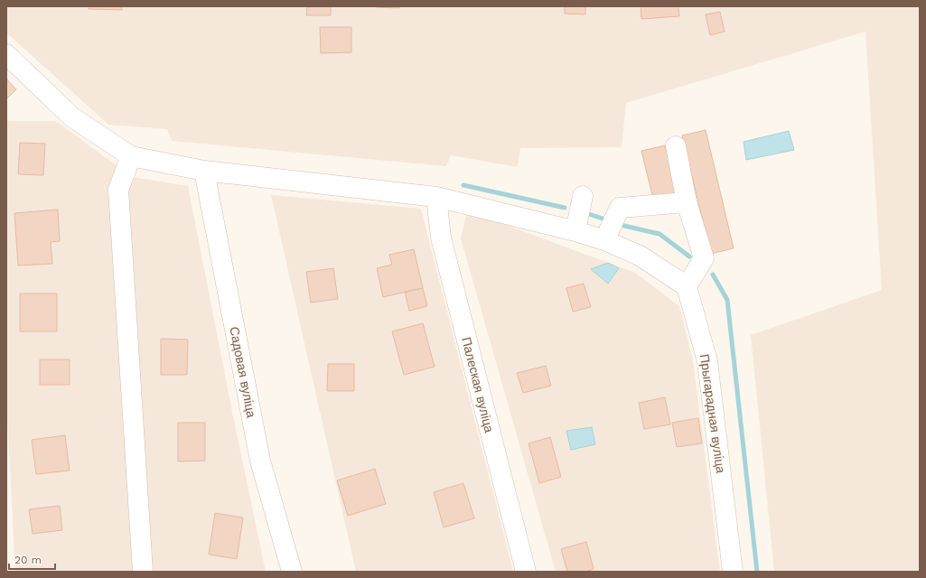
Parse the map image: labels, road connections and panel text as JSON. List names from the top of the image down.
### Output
{
  "streets": {
    "street": ["Садовая вуліца", "Палеская вуліца", "Прыгарадная вуліца"]
  },
  "scale_bar": "20 m"
}
